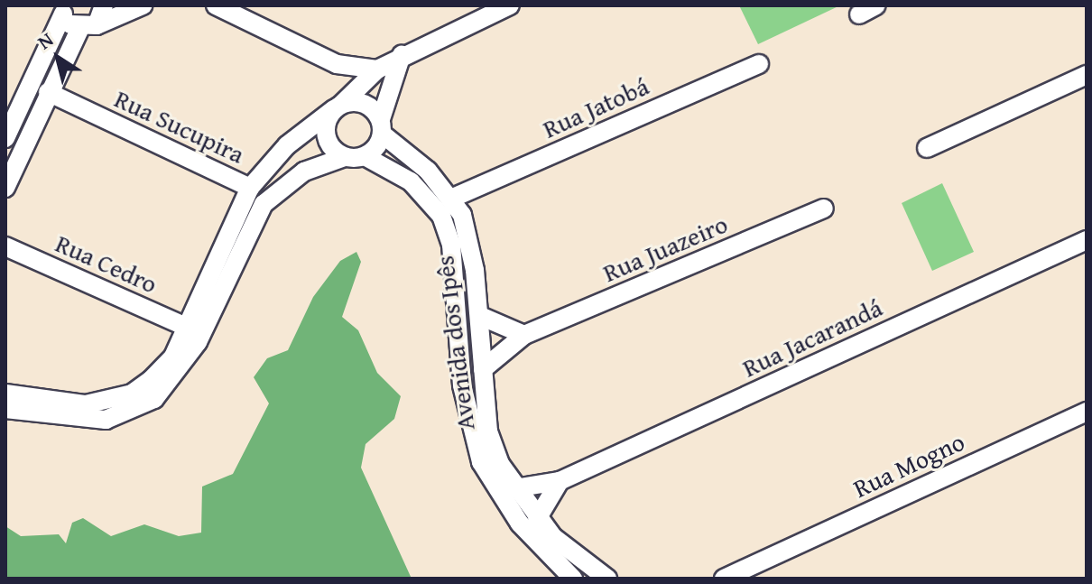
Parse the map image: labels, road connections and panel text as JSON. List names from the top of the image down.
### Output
{
  "streets": {
    "street": [
      "Rua Jatobá",
      "Rua Sucupira",
      "Rua Juazeiro",
      "Rua Cedro",
      "Rua Jacarandá",
      "Avenida dos Ipês",
      "Rua Mogno"
    ]
  },
  "crossings": [
    ["Rua Jatobá", "Avenida dos Ipês"],
    ["Rua Juazeiro", "Avenida dos Ipês"],
    ["Rua Jacarandá", "Avenida dos Ipês"]
  ],
  "north": "top left"
}
